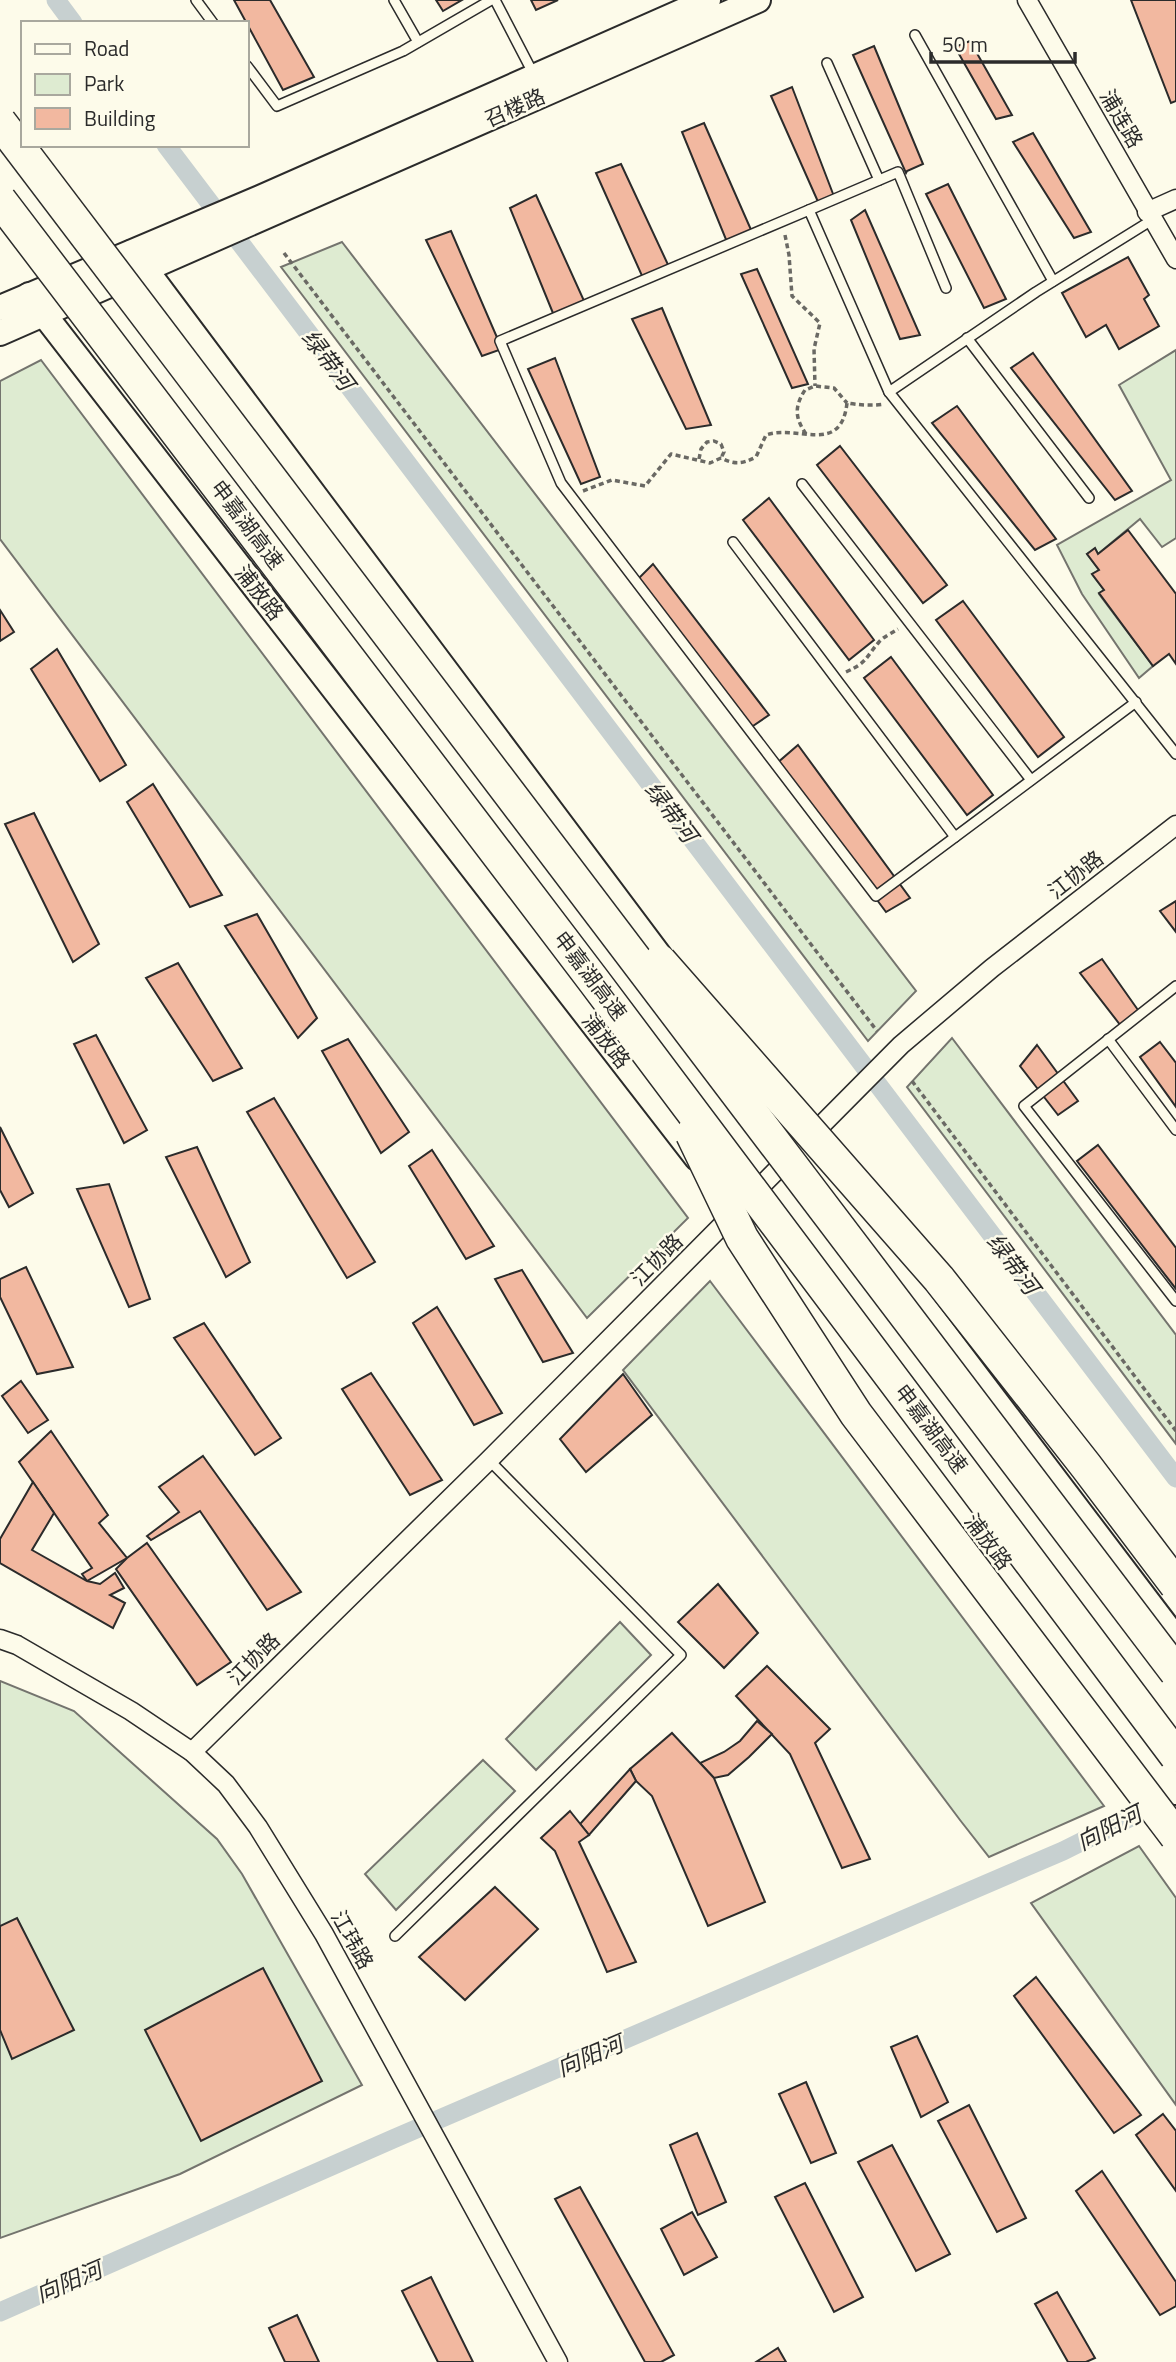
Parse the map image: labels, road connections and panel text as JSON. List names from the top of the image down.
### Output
{
  "streets": {
    "highway": ["申嘉湖高速"],
    "main road": ["召楼路", "浦放路"],
    "street": ["浦连路", "江协路", "江玮路"]
  },
  "crossings": [
    ["申嘉湖高速", "浦放路"],
    ["浦放路", "江协路"],
    ["江协路", "江玮路"]
  ],
  "water": ["绿带河", "向阳河"],
  "legend": ["Road", "Park", "Building"],
  "scale_bar": "50 m"
}
